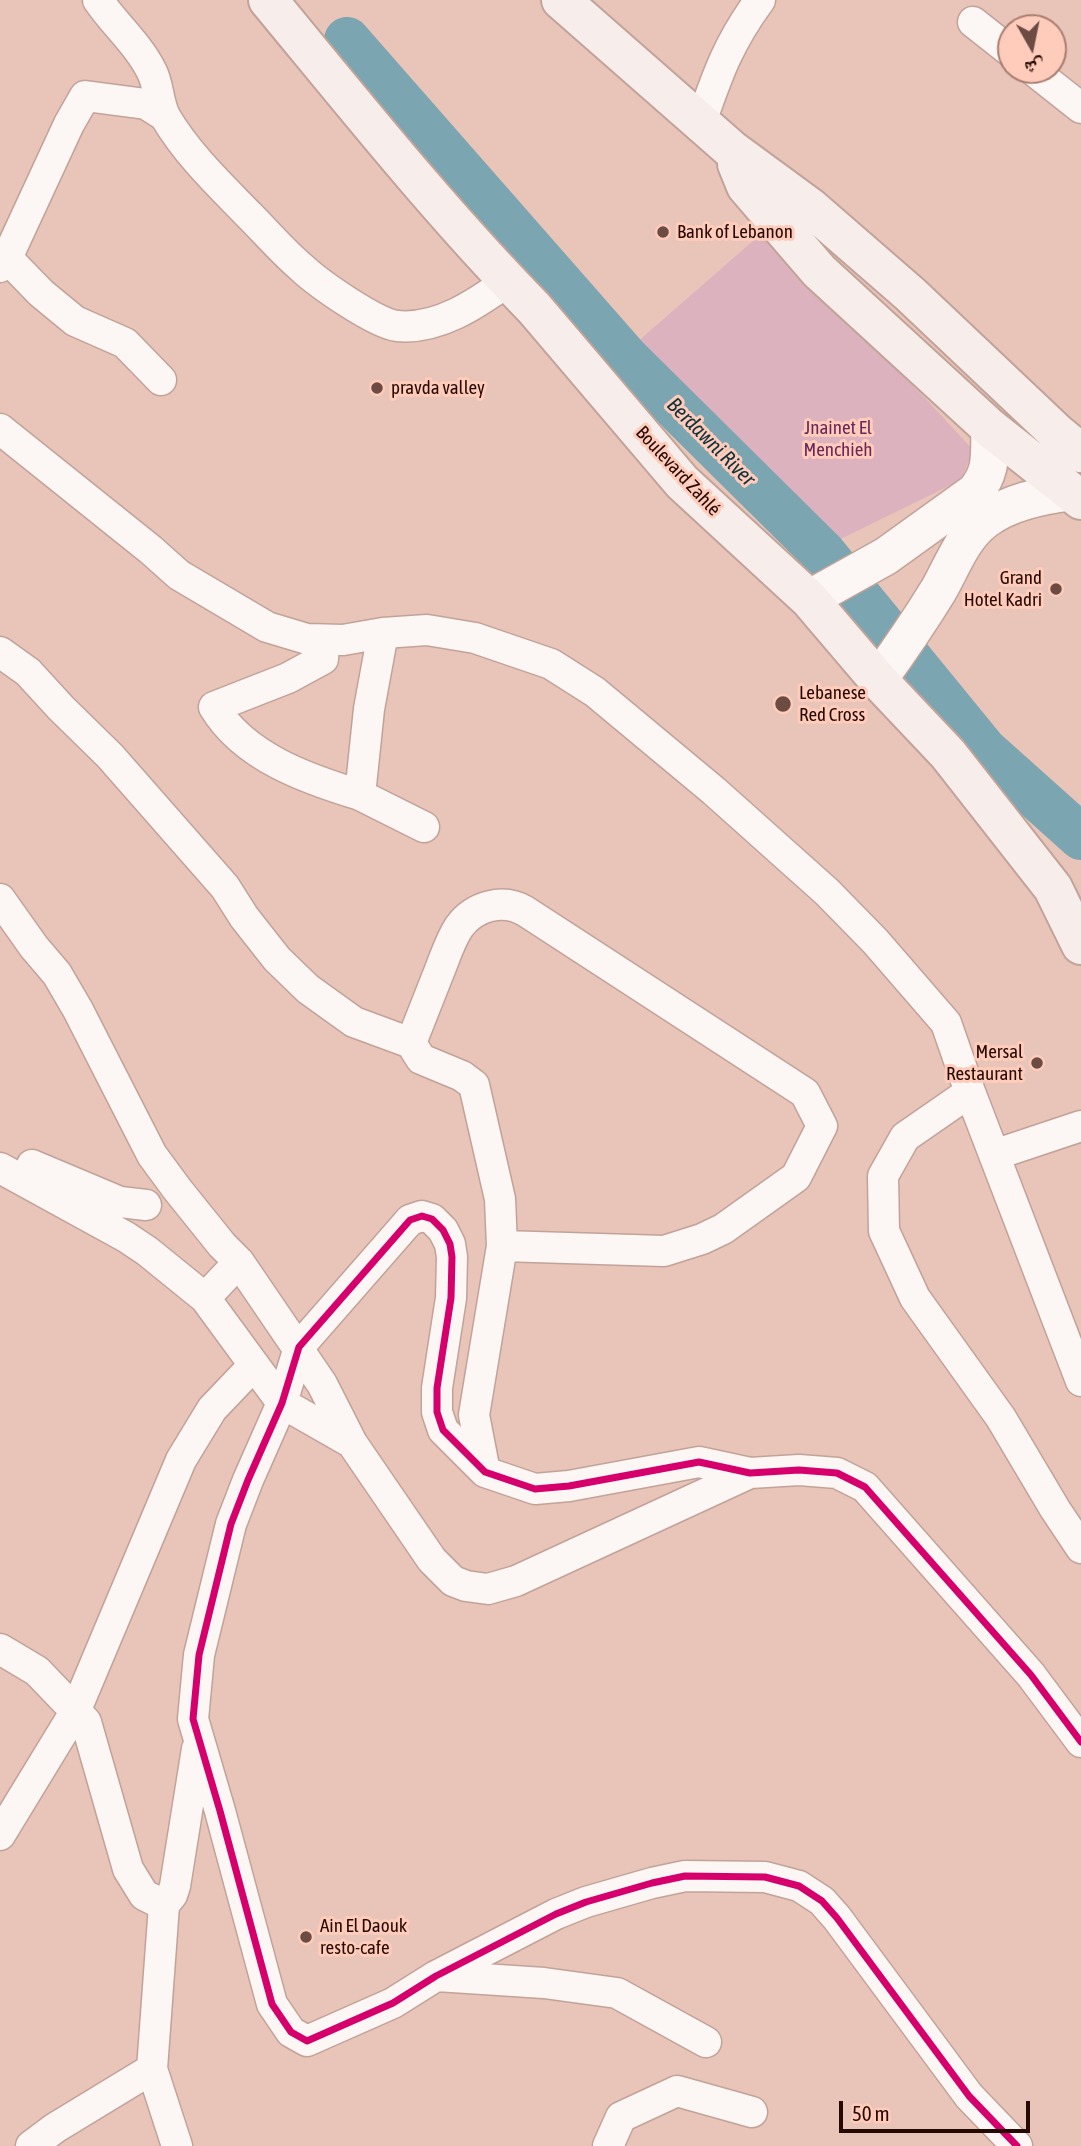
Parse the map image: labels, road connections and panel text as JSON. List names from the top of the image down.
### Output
{
  "streets": {
    "main road": ["Boulevard Zahlé"]
  },
  "water": ["Berdawni River"],
  "parks": ["Jnainet El Menchieh"],
  "places": [
    "Bank of Lebanon",
    "pravda valley",
    "Grand Hotel Kadri",
    "Lebanese Red Cross",
    "Mersal Restaurant",
    "Ain El Daouk resto-cafe"
  ],
  "scale_bar": "50 m",
  "north": "bottom"
}
